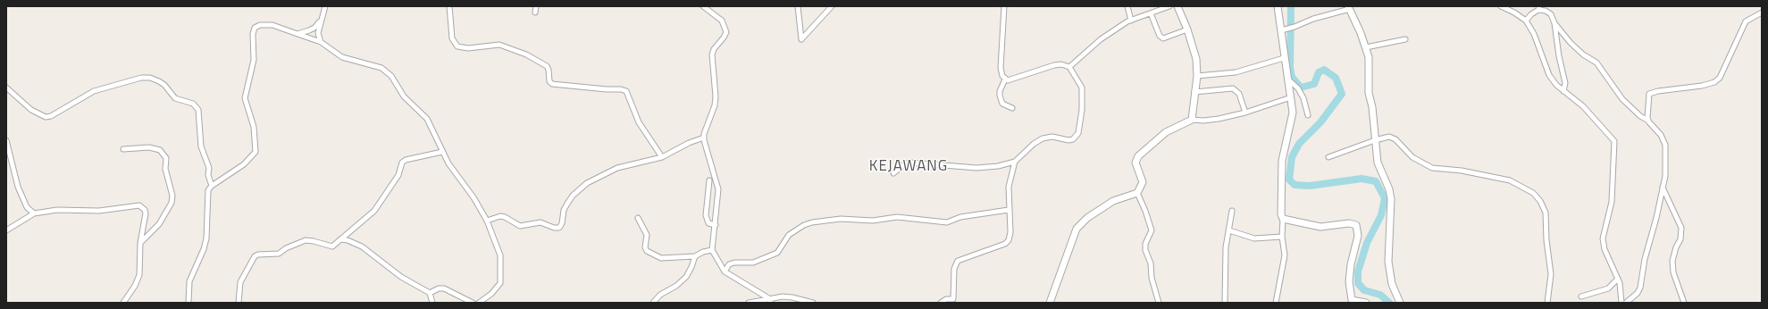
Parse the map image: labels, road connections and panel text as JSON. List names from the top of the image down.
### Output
{
  "districts": ["KEJAWANG"]
}
